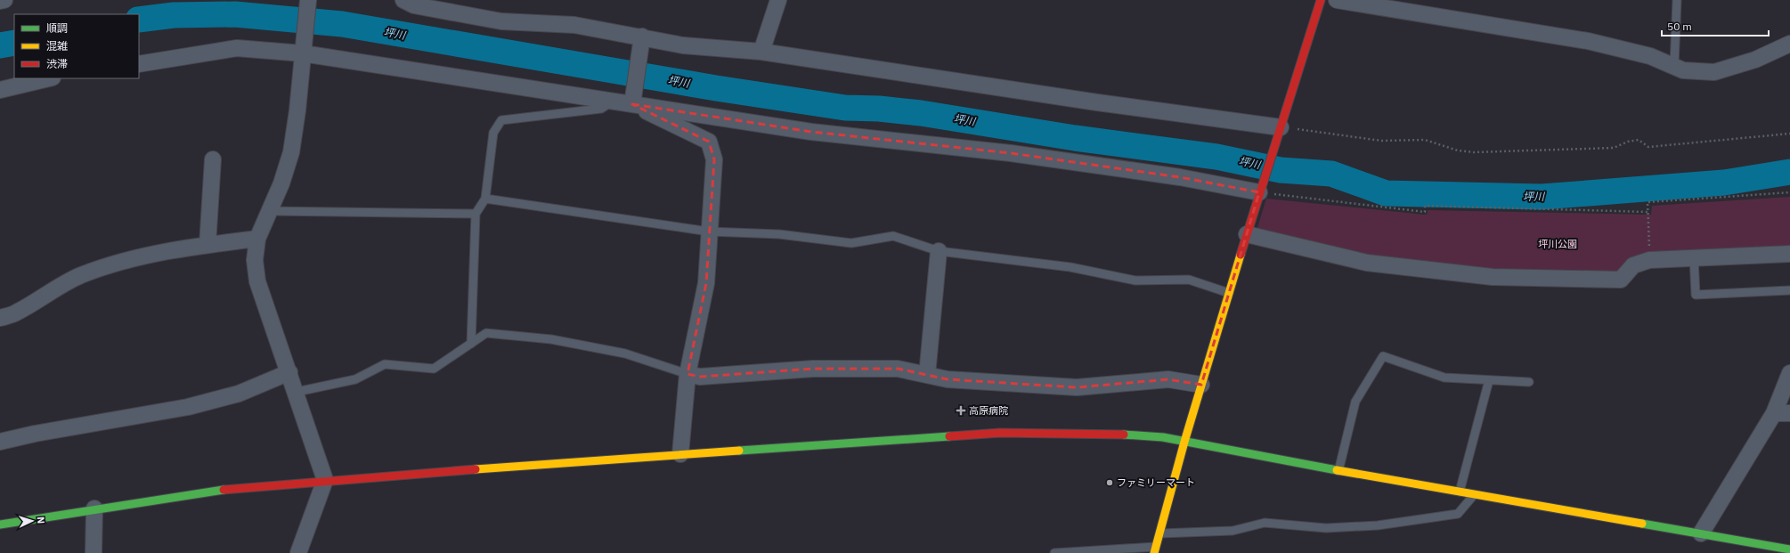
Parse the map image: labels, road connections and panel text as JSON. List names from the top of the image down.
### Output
{
  "water": ["坪川"],
  "parks": ["坪川公園"],
  "places": {
    "health": ["高原病院"],
    "other": ["ファミリーマート"]
  },
  "legend": ["順調", "混雑", "渋滞"],
  "scale_bar": "50 m",
  "north": "right"
}
